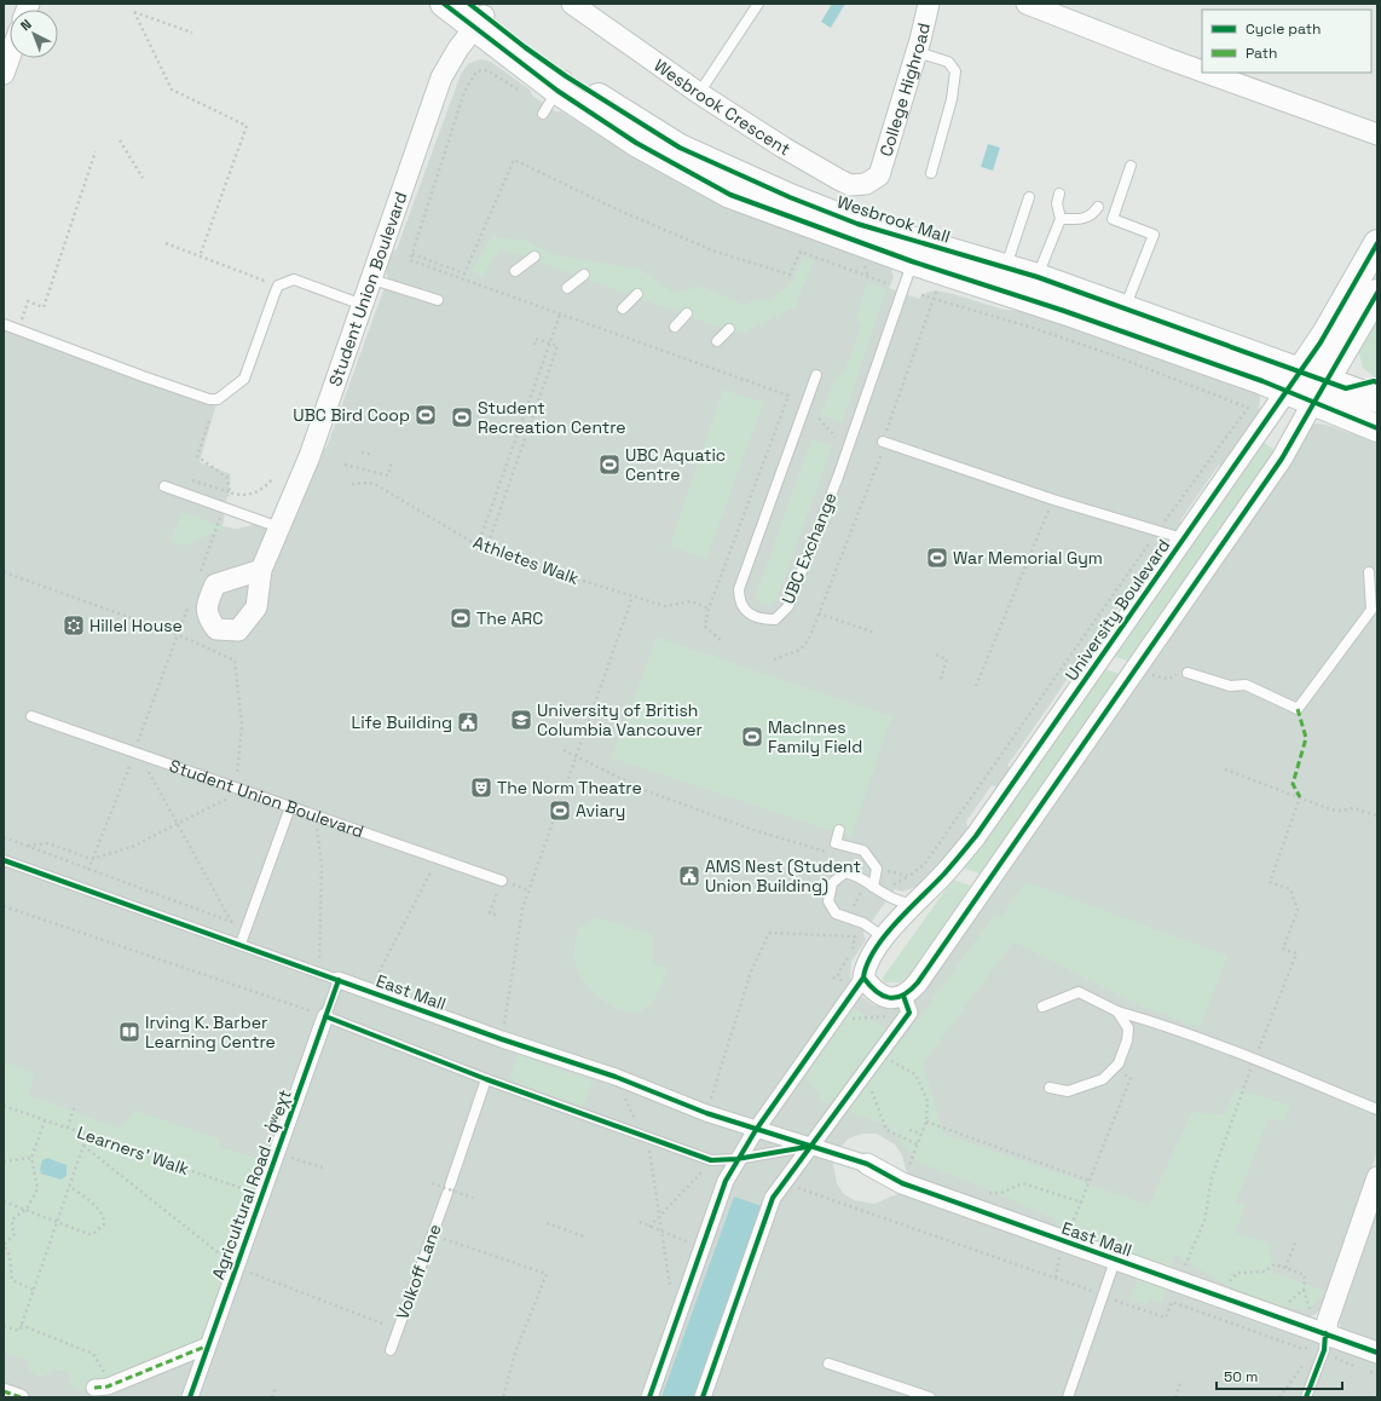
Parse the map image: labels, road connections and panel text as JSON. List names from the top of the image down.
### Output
{
  "streets": {
    "main road": ["Wesbrook Mall", "University Boulevard"],
    "street": [
      "College Highroad",
      "Wesbrook Crescent",
      "Student Union Boulevard",
      "East Mall",
      "Agricultural Road - q̓ʷeχt"
    ],
    "lane": ["UBC Exchange", "Volkoff Lane"],
    "path": ["Athletes Walk", "Learners' Walk"]
  },
  "crossings": [
    ["College Highroad", "Wesbrook Crescent"],
    ["Wesbrook Mall", "Student Union Boulevard"],
    ["Wesbrook Mall", "UBC Exchange"],
    ["Wesbrook Mall", "University Boulevard"],
    ["University Boulevard", "East Mall"],
    ["East Mall", "Agricultural Road - q̓ʷeχt"],
    ["East Mall", "Volkoff Lane"],
    ["Learners' Walk", "Agricultural Road - q̓ʷeχt"]
  ],
  "places": {
    "sports": [
      "UBC Bird Coop",
      "Student Recreation Centre",
      "UBC Aquatic Centre",
      "War Memorial Gym",
      "The ARC",
      "MacInnes Family Field",
      "Aviary"
    ],
    "synagogue": ["Hillel House"],
    "school or university": ["University of British Columbia Vancouver"],
    "public building": ["Life Building", "AMS Nest (Student Union Building)"],
    "theatre": ["The Norm Theatre"],
    "library": ["Irving K. Barber Learning Centre"]
  },
  "legend": ["Cycle path", "Path"],
  "scale_bar": "50 m",
  "north": "top left"
}
